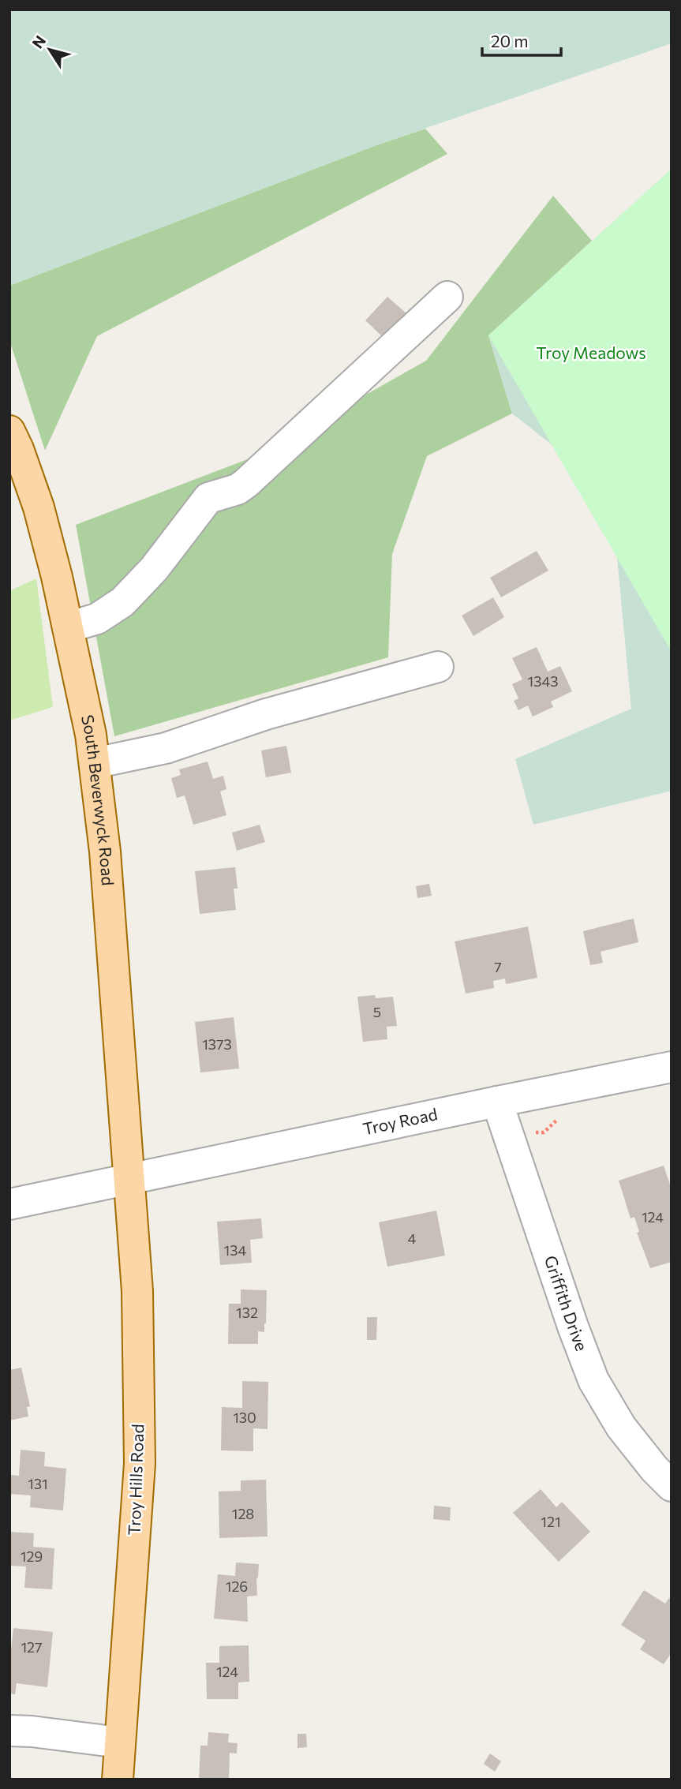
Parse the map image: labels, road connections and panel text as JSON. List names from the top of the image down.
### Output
{
  "streets": {
    "main road": ["South Beverwyck Road", "Troy Hills Road"],
    "street": ["Troy Road", "Griffith Drive"]
  },
  "crossings": [
    ["South Beverwyck Road", "Troy Road"],
    ["South Beverwyck Road", "Troy Hills Road"],
    ["Troy Road", "Griffith Drive"],
    ["Troy Road", "Troy Hills Road"]
  ],
  "parks": ["Troy Meadows"],
  "house_numbers": [
    "1343",
    "7",
    "5",
    "1373",
    "124",
    "4",
    "134",
    "132",
    "130",
    "131",
    "128",
    "121",
    "129",
    "126",
    "127",
    "124"
  ],
  "scale_bar": "20 m",
  "north": "top left"
}
